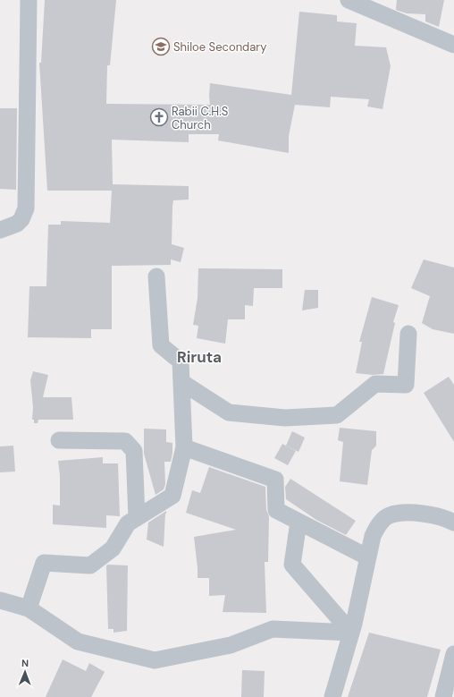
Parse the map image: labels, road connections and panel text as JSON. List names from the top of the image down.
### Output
{
  "districts": ["Riruta"],
  "places": {
    "school or university": ["Shiloe Secondary"],
    "church": ["Rabii C.H.S Church"]
  },
  "north": "top"
}
